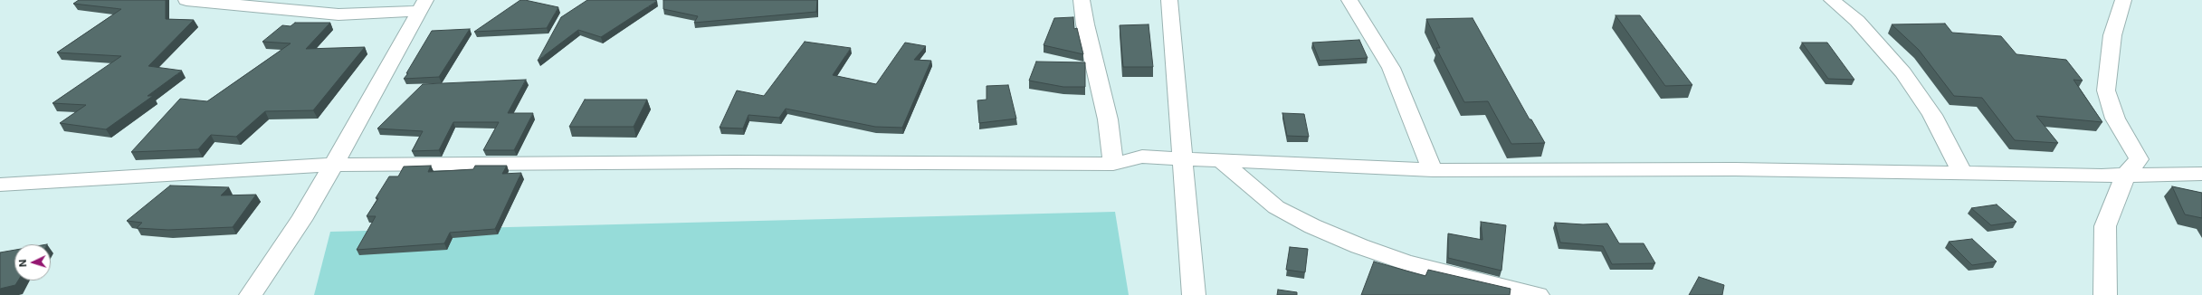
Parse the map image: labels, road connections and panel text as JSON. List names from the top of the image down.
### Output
{
  "north": "left"
}
